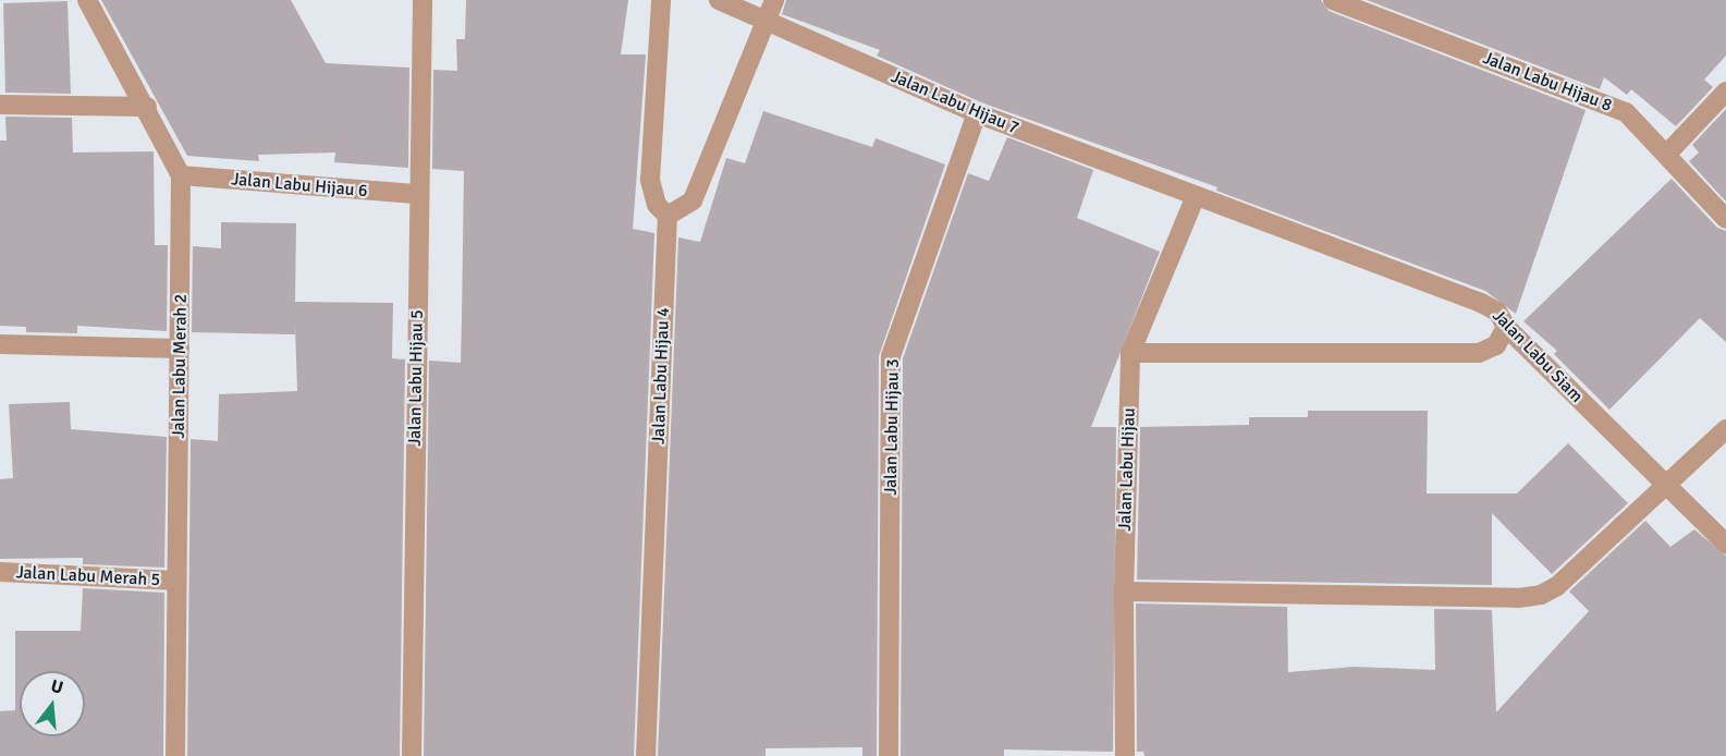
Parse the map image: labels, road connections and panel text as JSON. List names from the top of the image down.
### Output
{
  "streets": {
    "street": [
      "Jalan Labu Hijau 8",
      "Jalan Labu Hijau 7",
      "Jalan Labu Hijau 6",
      "Jalan Labu Siam",
      "Jalan Labu Merah 2",
      "Jalan Labu Hijau 4",
      "Jalan Labu Hijau 5",
      "Jalan Labu Hijau 3",
      "Jalan Labu Hijau",
      "Jalan Labu Merah 5"
    ]
  },
  "crossings": [
    ["Jalan Labu Hijau 7", "Jalan Labu Siam"],
    ["Jalan Labu Hijau 7", "Jalan Labu Hijau 3"],
    ["Jalan Labu Hijau 7", "Jalan Labu Hijau"],
    ["Jalan Labu Hijau 6", "Jalan Labu Merah 2"],
    ["Jalan Labu Hijau 6", "Jalan Labu Hijau 5"],
    ["Jalan Labu Siam", "Jalan Labu Hijau"],
    ["Jalan Labu Merah 2", "Jalan Labu Merah 5"]
  ],
  "north": "top"
}
